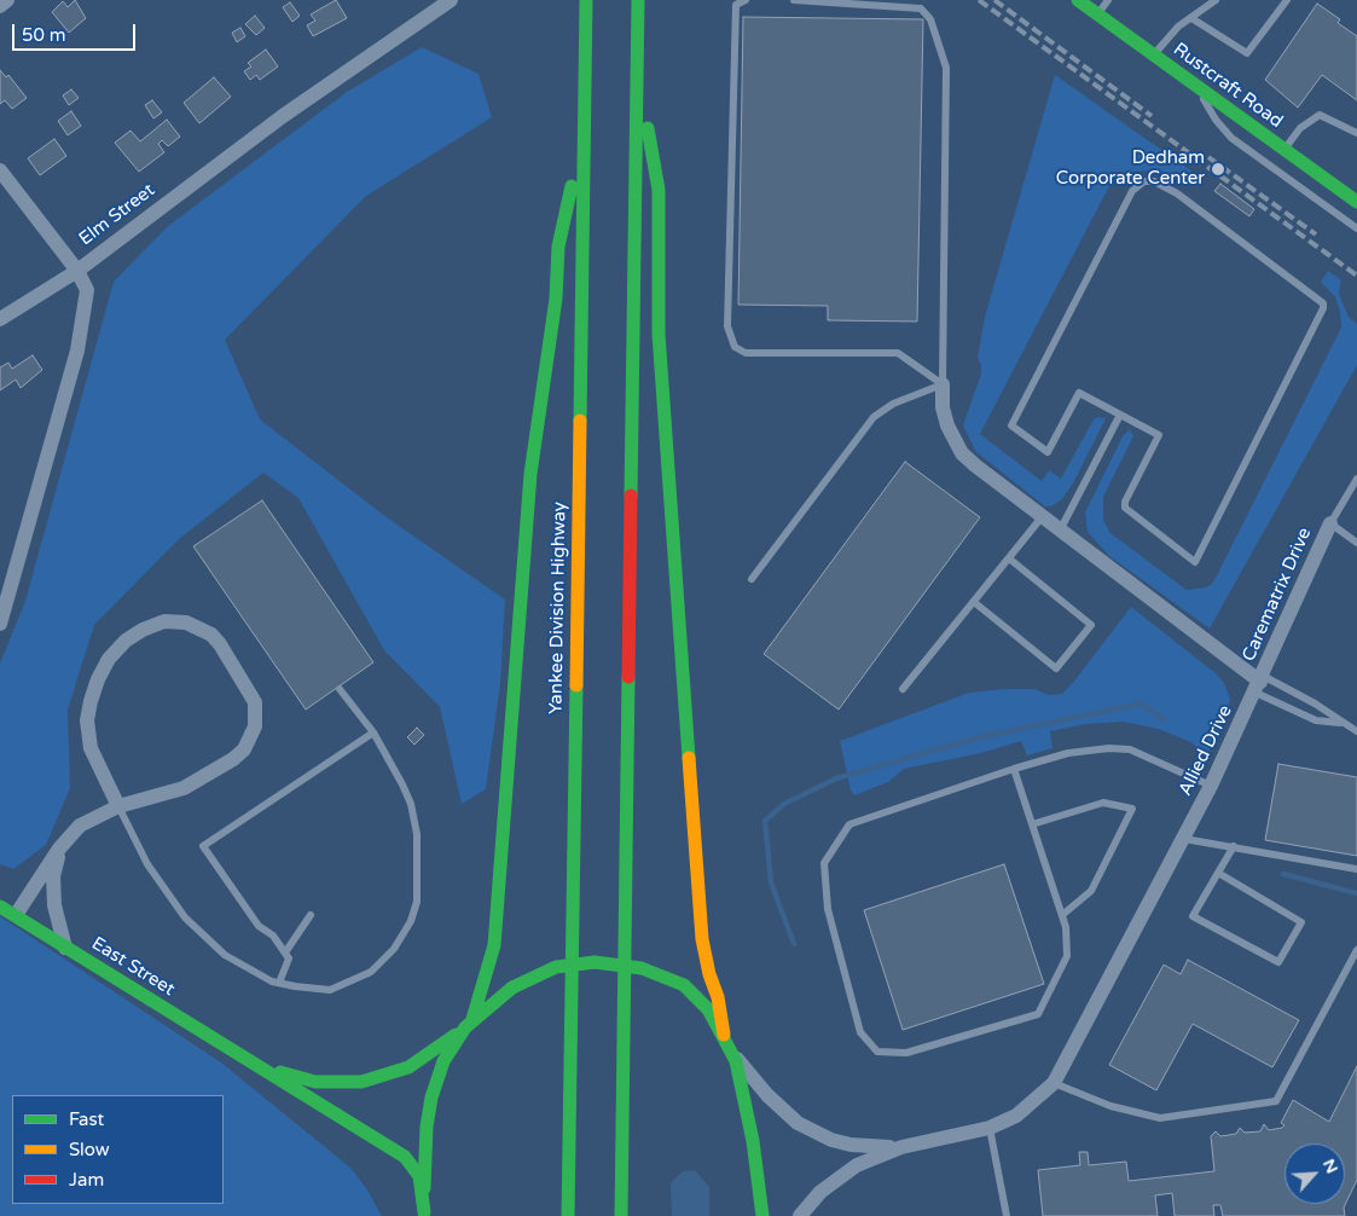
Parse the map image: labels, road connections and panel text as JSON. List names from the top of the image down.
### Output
{
  "streets": {
    "main road": ["Rustcraft Road", "Yankee Division Highway", "East Street"],
    "street": ["Elm Street", "Carematrix Drive", "Allied Drive"]
  },
  "crossings": [
    ["Carematrix Drive", "Allied Drive"]
  ],
  "places": ["Dedham Corporate Center"],
  "legend": ["Fast", "Slow", "Jam"],
  "scale_bar": "50 m",
  "north": "top right"
}
